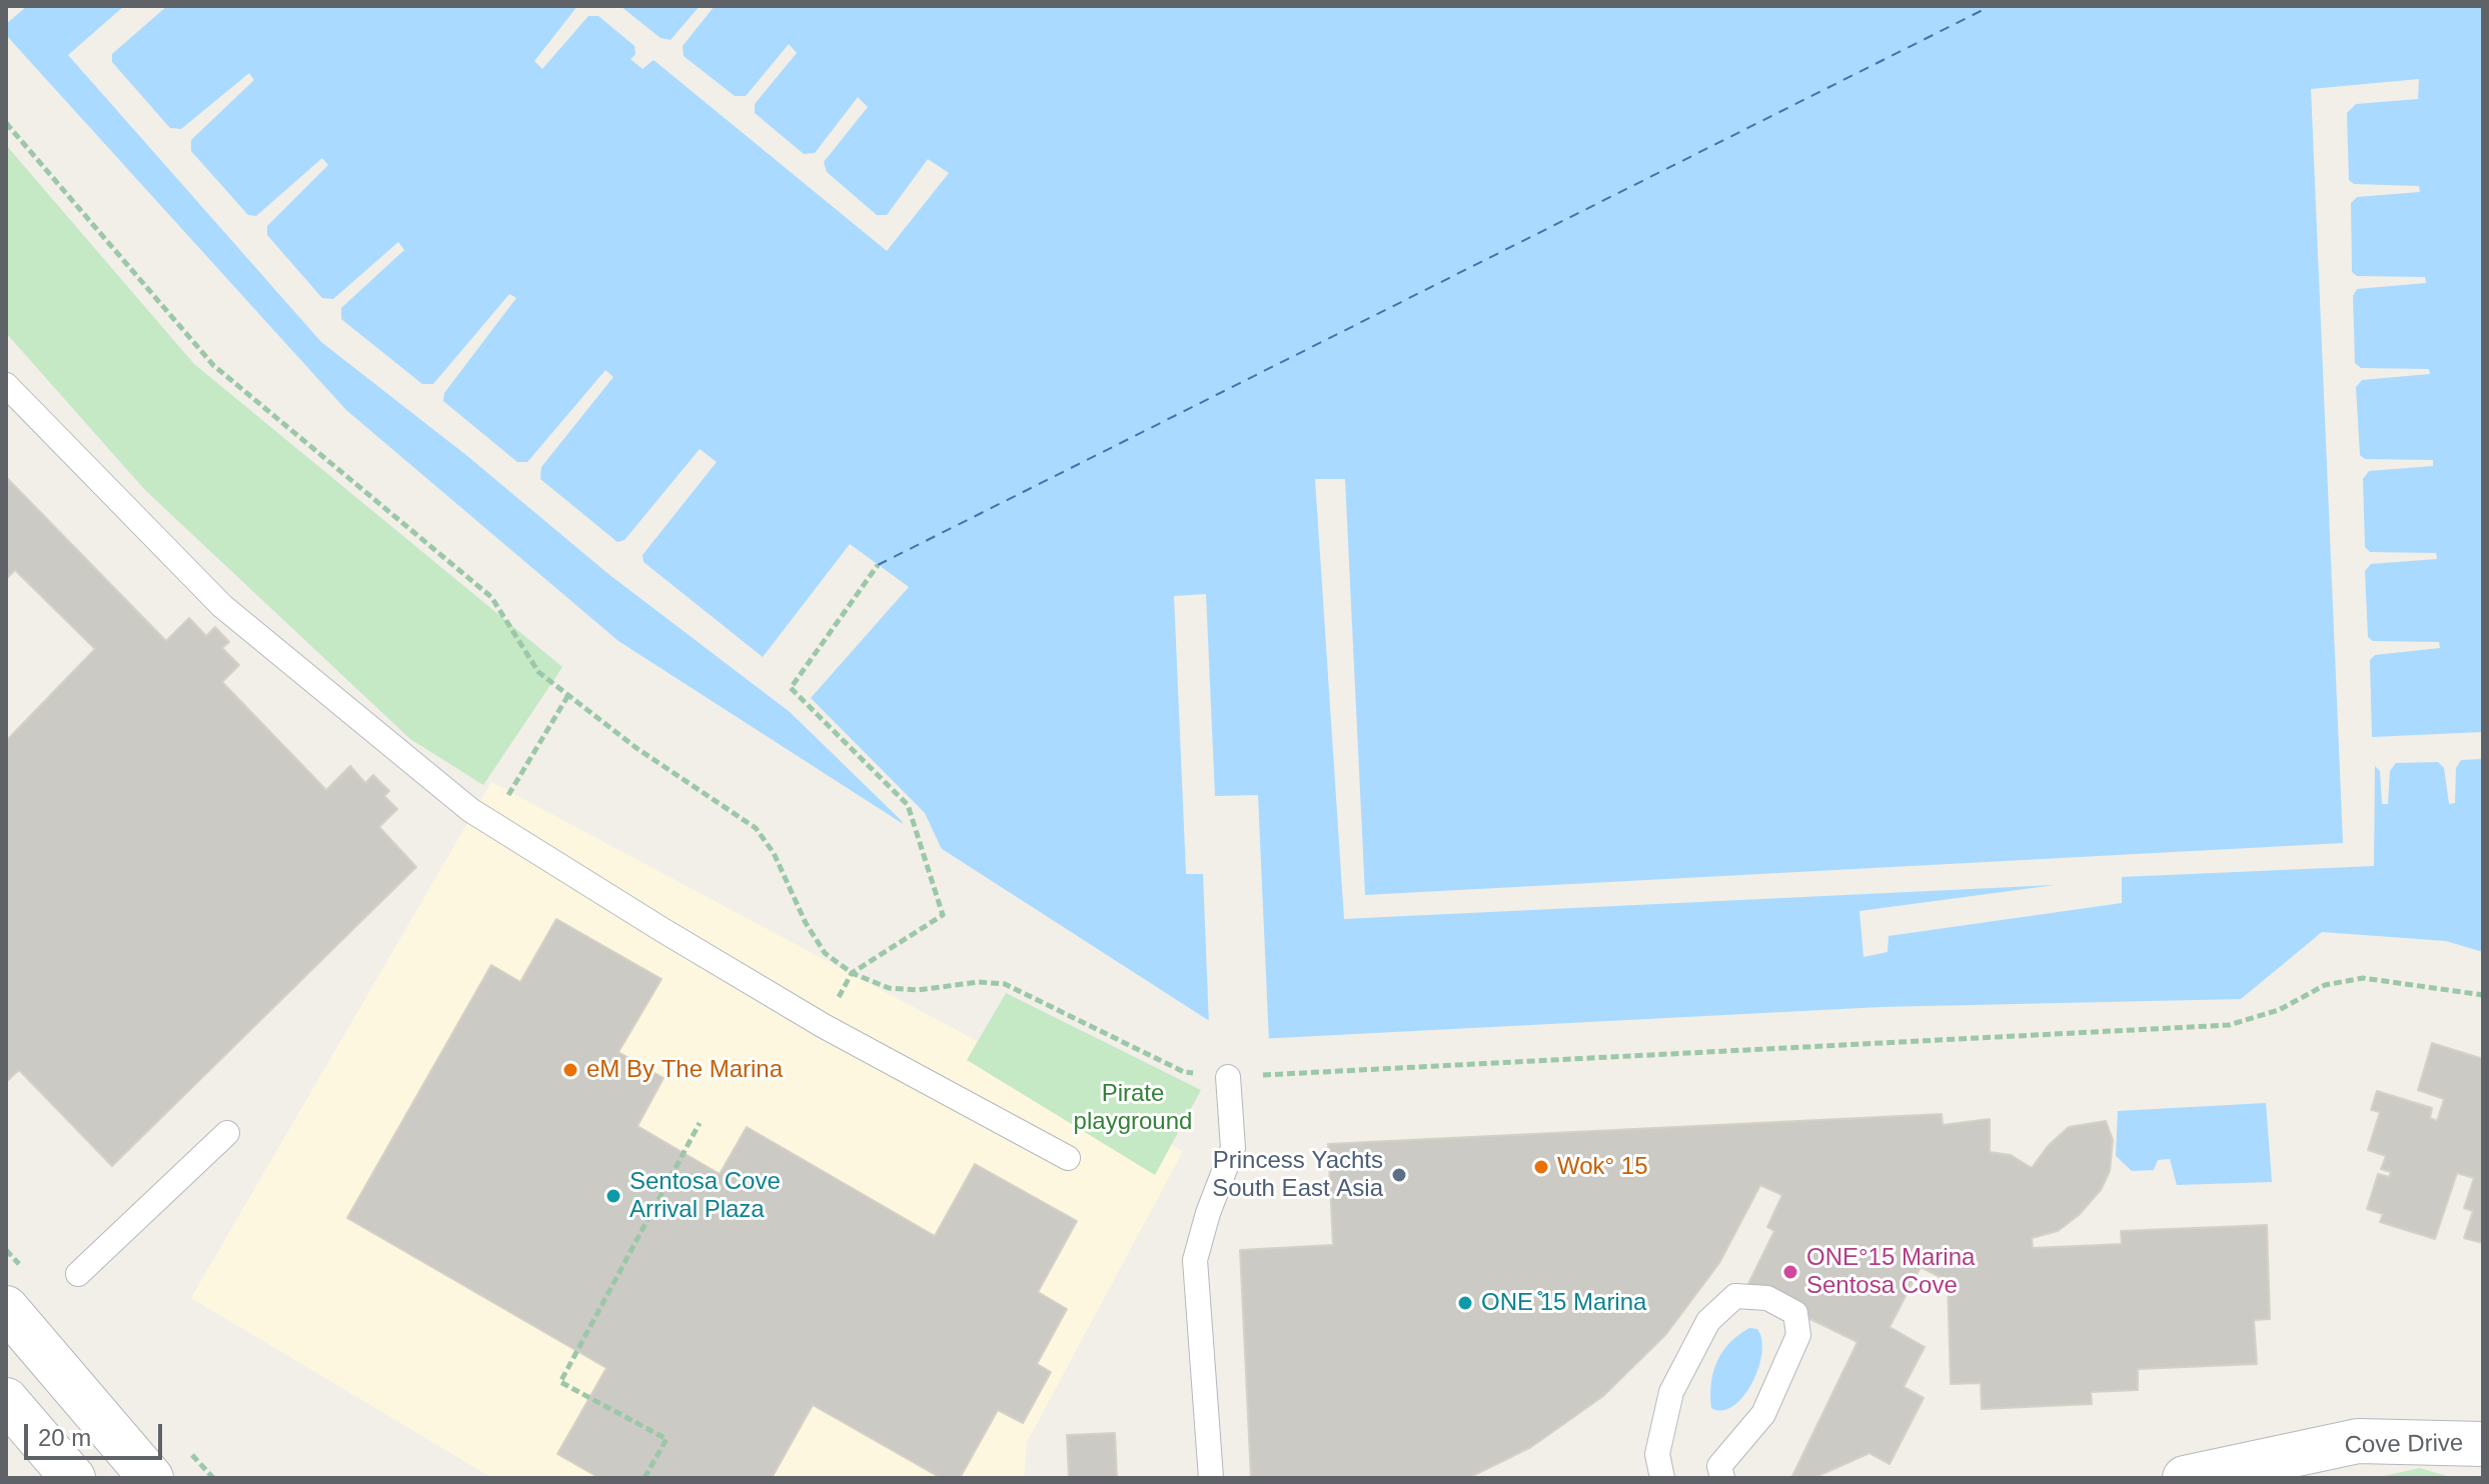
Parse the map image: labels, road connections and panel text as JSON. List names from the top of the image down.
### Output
{
  "streets": {
    "street": ["Cove Drive"]
  },
  "parks": ["Pirate playground"],
  "places": [
    "eM By The Marina",
    "Wok° 15",
    "Princess Yachts South East Asia",
    "Sentosa Cove Arrival Plaza",
    "ONE°15 Marina Sentosa Cove",
    "ONE ̊15 Marina"
  ],
  "scale_bar": "20 m"
}
